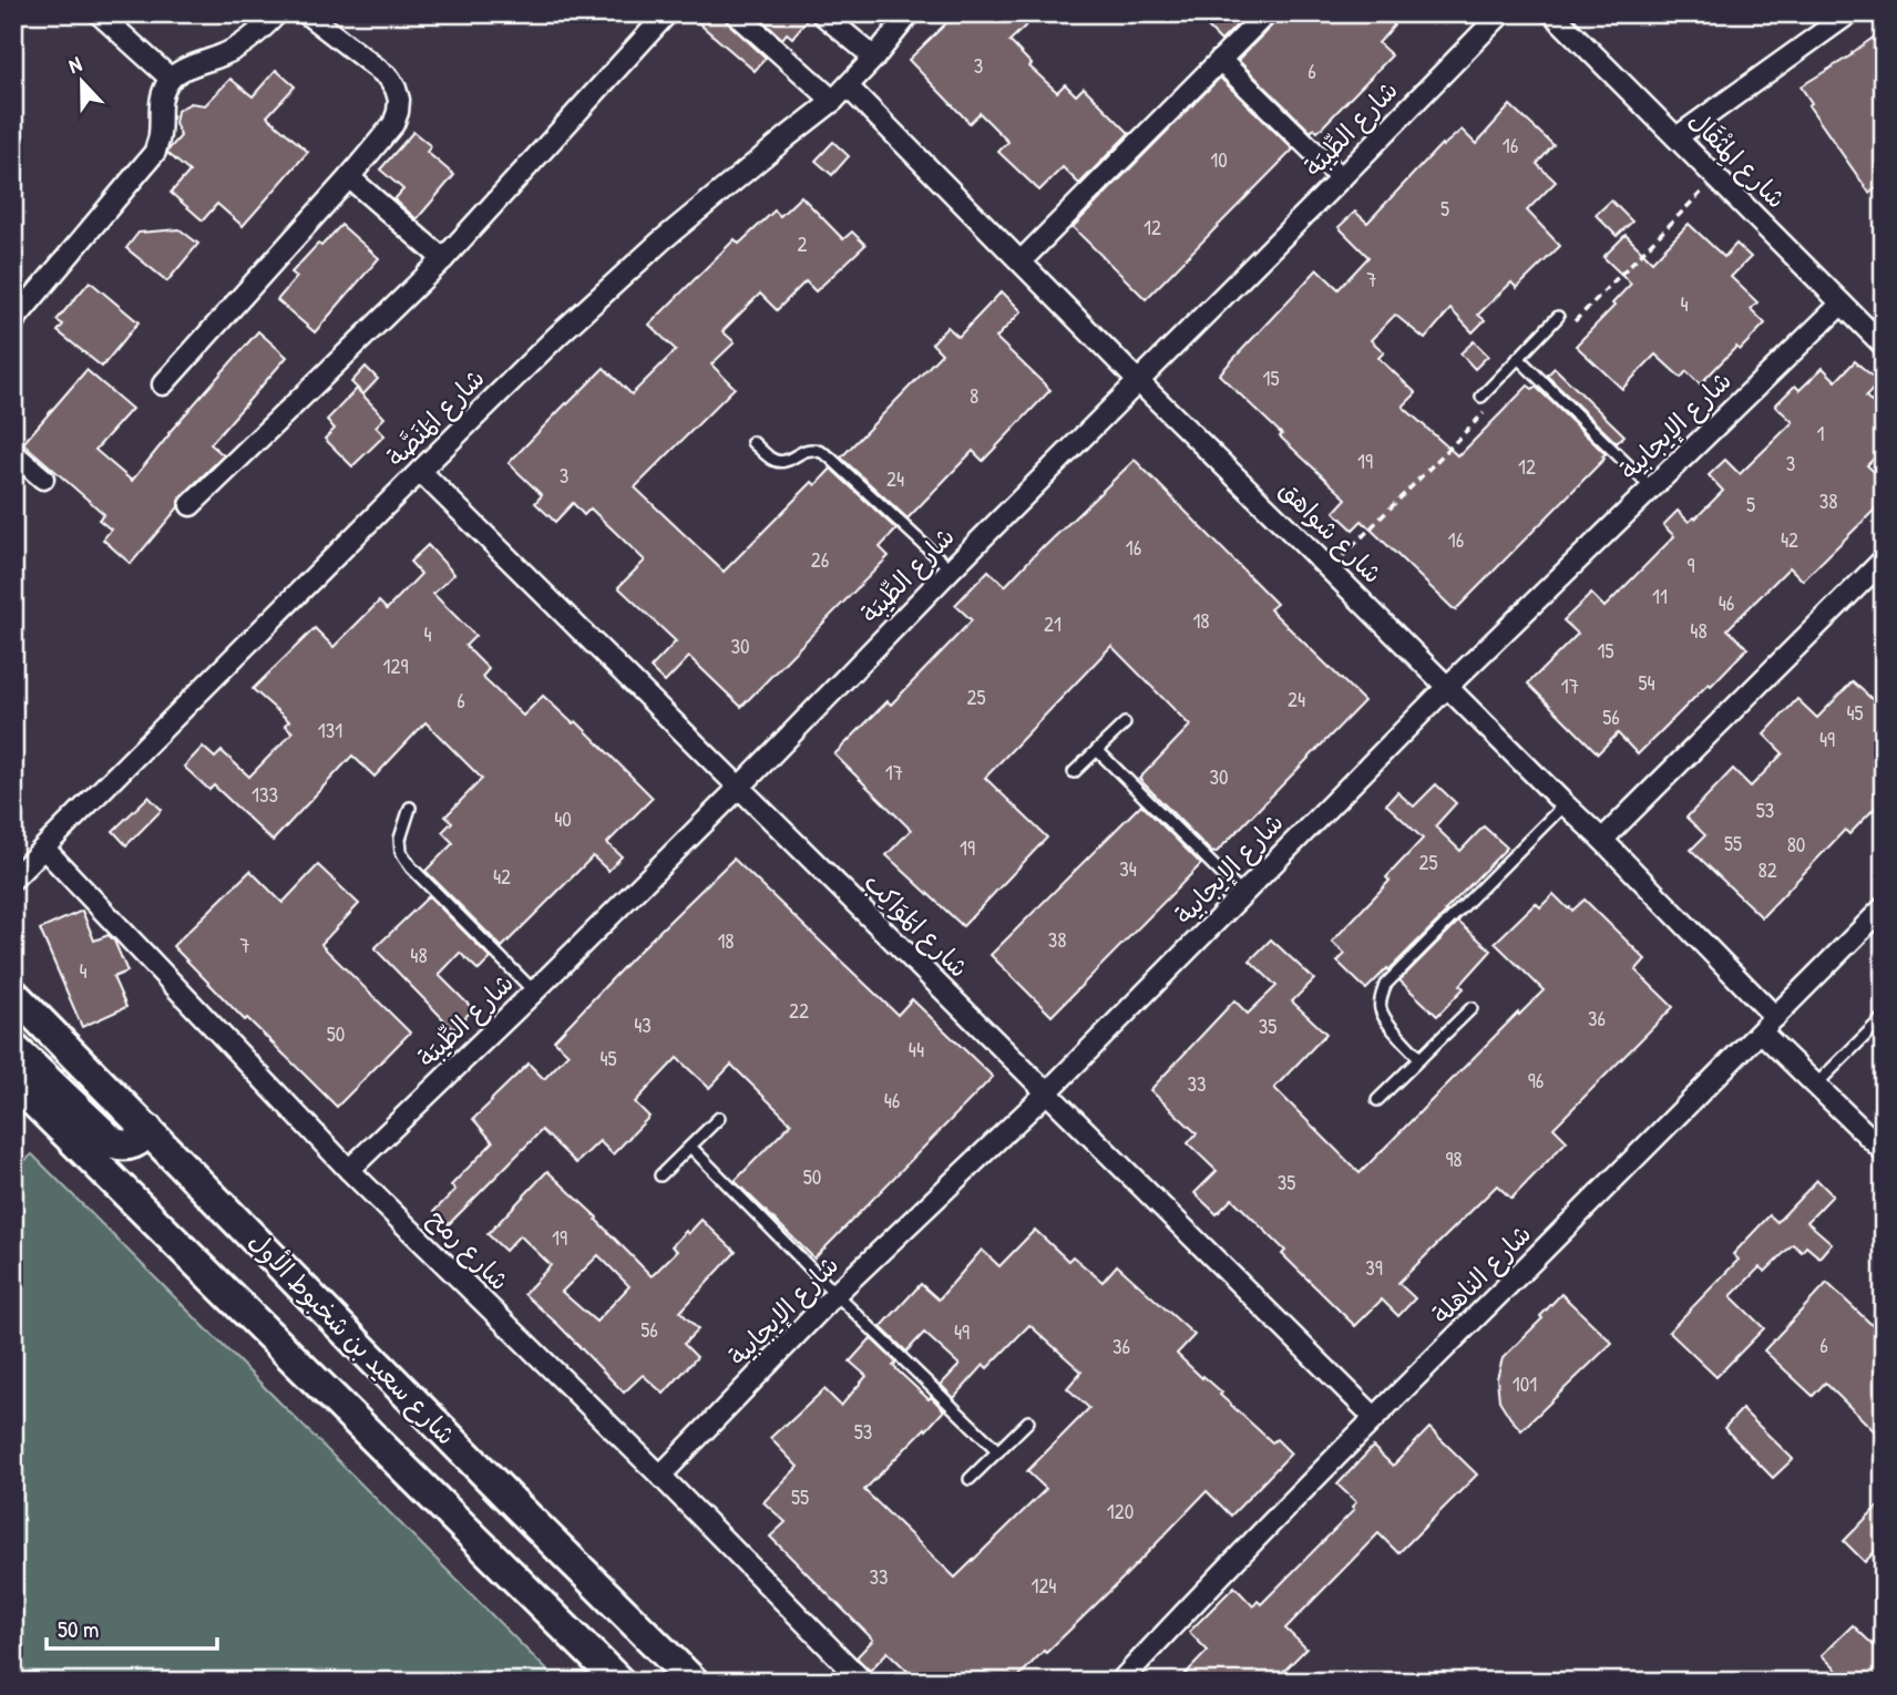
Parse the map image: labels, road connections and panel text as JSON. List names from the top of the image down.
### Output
{
  "streets": {
    "main road": ["شارع سعيد بن شخبوط الأول"],
    "street": [
      "شارع الطِّيبَة",
      "شارع المِثْقَال",
      "شارع المَنَصَّة",
      "شارع الإيجابية",
      "شارع شواهق",
      "شارع المَوَاكِب",
      "شارع رمح",
      "شارع الناهلة"
    ]
  },
  "crossings": [
    ["شارع الطِّيبَة", "شارع شواهق"],
    ["شارع الطِّيبَة", "شارع المَوَاكِب"],
    ["شارع الطِّيبَة", "شارع رمح"],
    ["شارع المِثْقَال", "شارع الإيجابية"],
    ["شارع المَنَصَّة", "شارع شواهق"],
    ["شارع المَنَصَّة", "شارع المَوَاكِب"],
    ["شارع المَنَصَّة", "شارع رمح"],
    ["شارع الإيجابية", "شارع شواهق"],
    ["شارع الإيجابية", "شارع المَوَاكِب"],
    ["شارع الإيجابية", "شارع رمح"],
    ["شارع شواهق", "شارع الناهلة"],
    ["شارع المَوَاكِب", "شارع الناهلة"]
  ],
  "house_numbers": [
    "3",
    "6",
    "16",
    "10",
    "5",
    "12",
    "2",
    "7",
    "4",
    "15",
    "8",
    "1",
    "19",
    "3",
    "12",
    "3",
    "24",
    "38",
    "5",
    "16",
    "42",
    "16",
    "26",
    "9",
    "11",
    "46",
    "18",
    "21",
    "48",
    "4",
    "30",
    "15",
    "129",
    "54",
    "17",
    "25",
    "24",
    "6",
    "45",
    "56",
    "131",
    "49",
    "17",
    "30",
    "133",
    "53",
    "40",
    "55",
    "80",
    "19",
    "25",
    "34",
    "82",
    "42",
    "38",
    "18",
    "7",
    "48",
    "4",
    "22",
    "36",
    "43",
    "35",
    "50",
    "44",
    "45",
    "96",
    "33",
    "46",
    "98",
    "50",
    "35",
    "19",
    "39",
    "56",
    "49",
    "6",
    "36",
    "101",
    "53",
    "55",
    "120",
    "33",
    "124"
  ],
  "scale_bar": "50 m",
  "north": "top"
}
